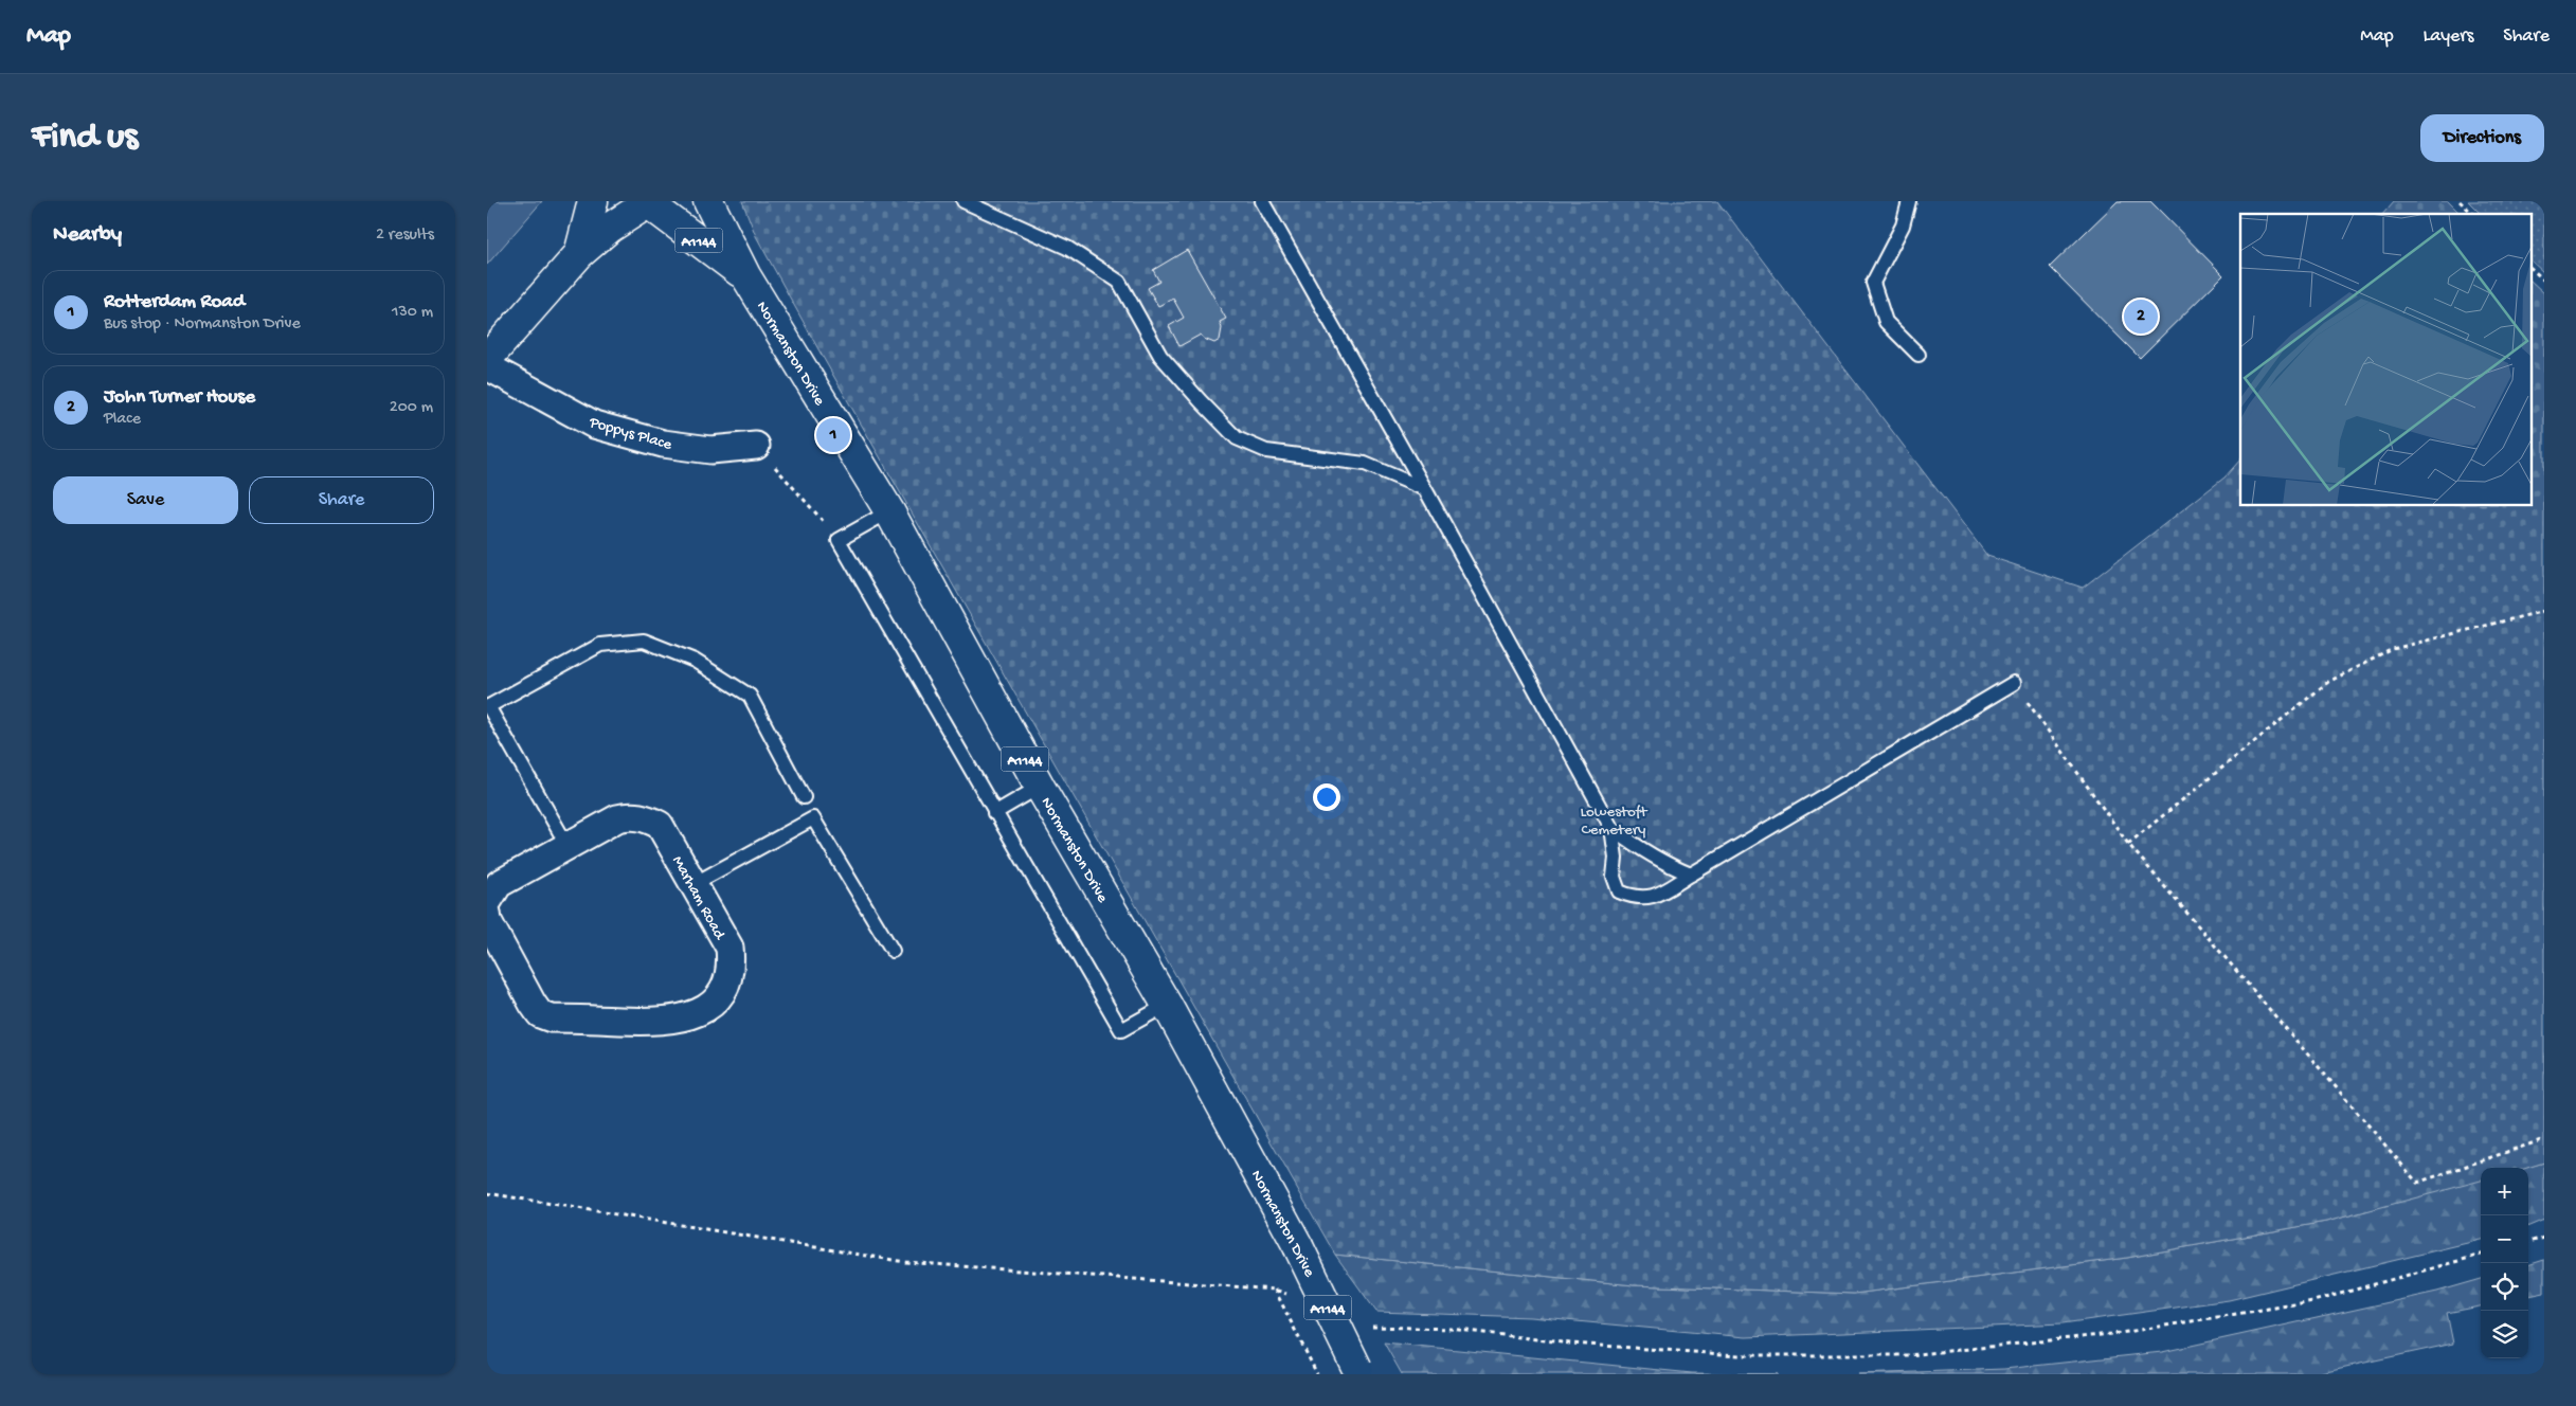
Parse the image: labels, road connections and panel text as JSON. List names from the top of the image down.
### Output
{
  "streets": {
    "main road": ["A1144", "Normanston Drive"],
    "street": ["Poppys Place", "Marham Road"]
  },
  "parks": ["Lowestoft Cemetery"],
  "page": {
    "header": "Map",
    "nav": ["Map", "Layers", "Share"],
    "buttons": [
      "Directions",
      ["Save", "Share"]
    ],
    "title": "Find us",
    "heading": ["Nearby", "2 results"],
    "list": [
      {
        "mark": "1",
        "name": "Rotterdam Road",
        "note": "Bus stop · Normanston Drive",
        "value": "130 m"
      },
      {
        "mark": "2",
        "name": "John Turner House",
        "note": "Place",
        "value": "200 m"
      }
    ],
    "pins": ["2", "1"],
    "map_buttons": ["+", "−"]
  }
}
